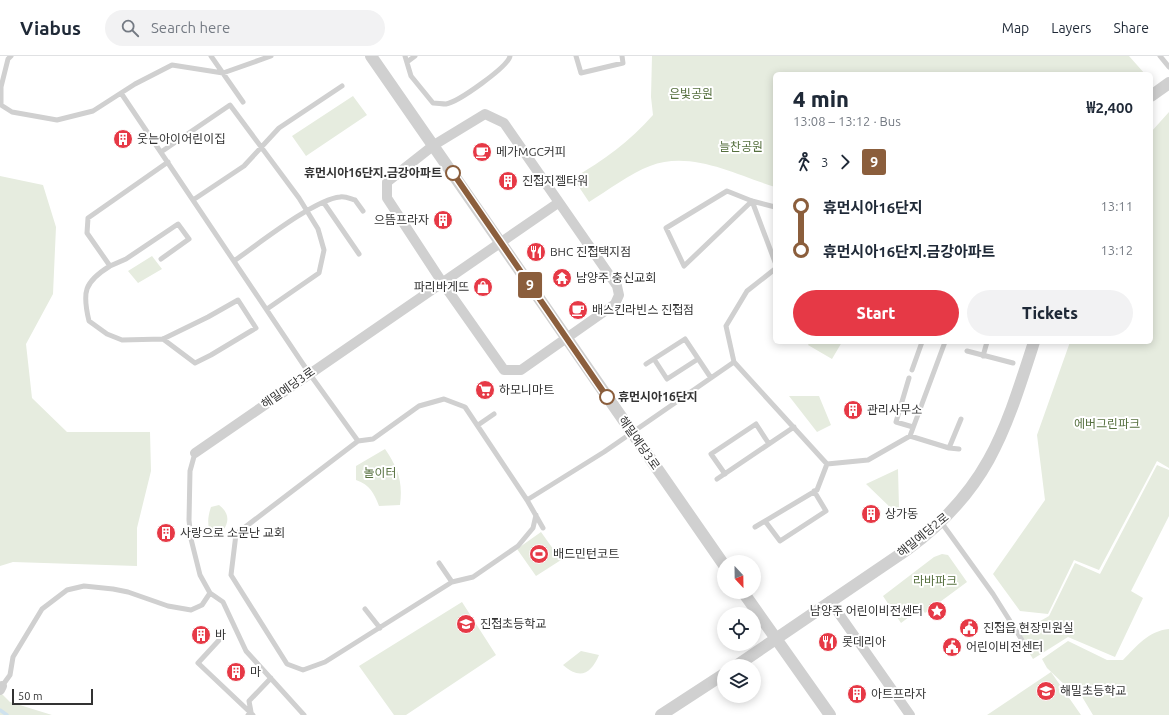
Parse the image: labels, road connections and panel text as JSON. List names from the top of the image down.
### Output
{
  "streets": {
    "street": ["해밀예당3로", "해밀예당2로"]
  },
  "parks": [
    "은빛공원",
    "늘찬공원",
    "에버그린파크",
    "놀이터",
    "라바파크"
  ],
  "places": {
    "building": [
      "웃는아이어린이집",
      "진접지젤타워",
      "으뜸프라자",
      "관리사무소",
      "상가동",
      "사랑으로 소문난 교회",
      "바",
      "마",
      "아트프라자"
    ],
    "cafe": ["메가MGC커피", "배스킨라빈스 진접점"],
    "other": ["휴먼시아16단지.금강아파트", "휴먼시아16단지"],
    "restaurant": ["BHC 진접택지점", "롯데리아"],
    "temple": ["남양주 충신교회"],
    "shop": ["파리바게뜨"],
    "supermarket": ["하모니마트"],
    "sports": ["배드민턴코트"],
    "place": ["남양주 어린이비전센터"],
    "school or university": ["진접초등학교", "해밀초등학교"],
    "public building": ["진접읍 현장민원실", "어린이비전센터"]
  },
  "lines": ["bus line 9"],
  "scale_bar": "50 m",
  "north": "bottom",
  "page": {
    "header": "Viabus",
    "search": "Search here",
    "nav": ["Map", "Layers", "Share"],
    "on_map": "9",
    "heading": ["4 min", "13:08 – 13:12 · Bus", "₩2,400"],
    "legs": ["3", "9"],
    "list": [
      {
        "name": "휴먼시아16단지",
        "value": "13:11"
      },
      {
        "name": "휴먼시아16단지.금강아파트",
        "value": "13:12"
      }
    ],
    "buttons": ["Start", "Tickets"],
    "scale": "50 m"
  }
}
